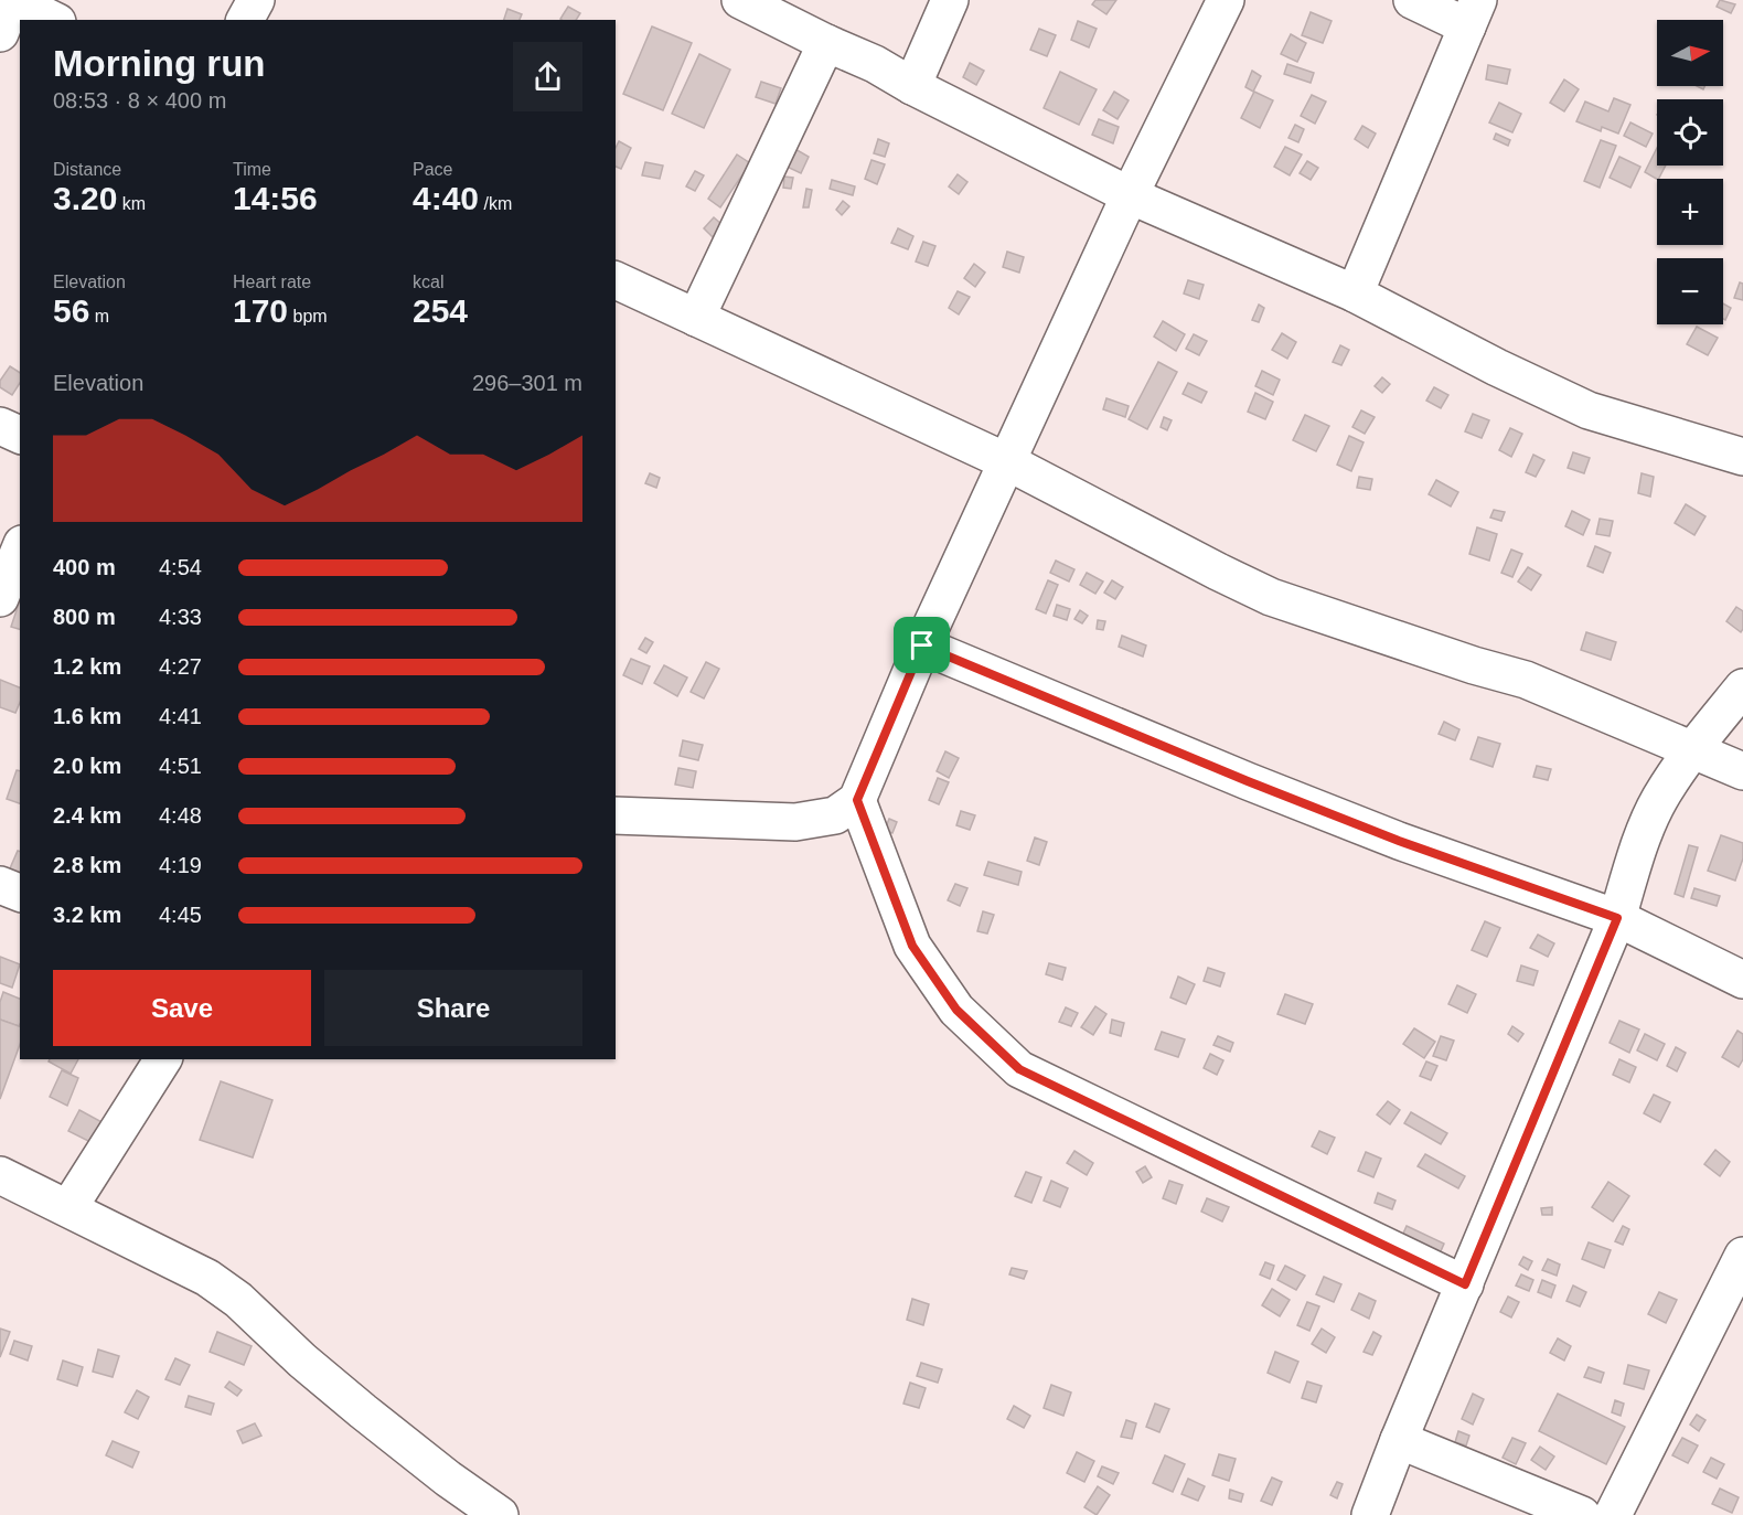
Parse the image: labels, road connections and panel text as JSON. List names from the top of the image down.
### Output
{
  "north": "right",
  "page": {
    "map_buttons": ["+", "−"],
    "heading": ["Morning run", "08:53 · 8 × 400 m"],
    "stats": [
      ["Distance", "3.20 km"],
      ["Time", "14:56"],
      ["Pace", "4:40 /km"],
      ["Elevation", "56 m"],
      ["Heart rate", "170 bpm"],
      ["kcal", "254"]
    ],
    "chart": ["Elevation", "296–301 m"],
    "list": [
      {
        "name": "400 m",
        "note": "4:54"
      },
      {
        "name": "800 m",
        "note": "4:33"
      },
      {
        "name": "1.2 km",
        "note": "4:27"
      },
      {
        "name": "1.6 km",
        "note": "4:41"
      },
      {
        "name": "2.0 km",
        "note": "4:51"
      },
      {
        "name": "2.4 km",
        "note": "4:48"
      },
      {
        "name": "2.8 km",
        "note": "4:19"
      },
      {
        "name": "3.2 km",
        "note": "4:45"
      }
    ],
    "buttons": ["Save", "Share"]
  }
}
